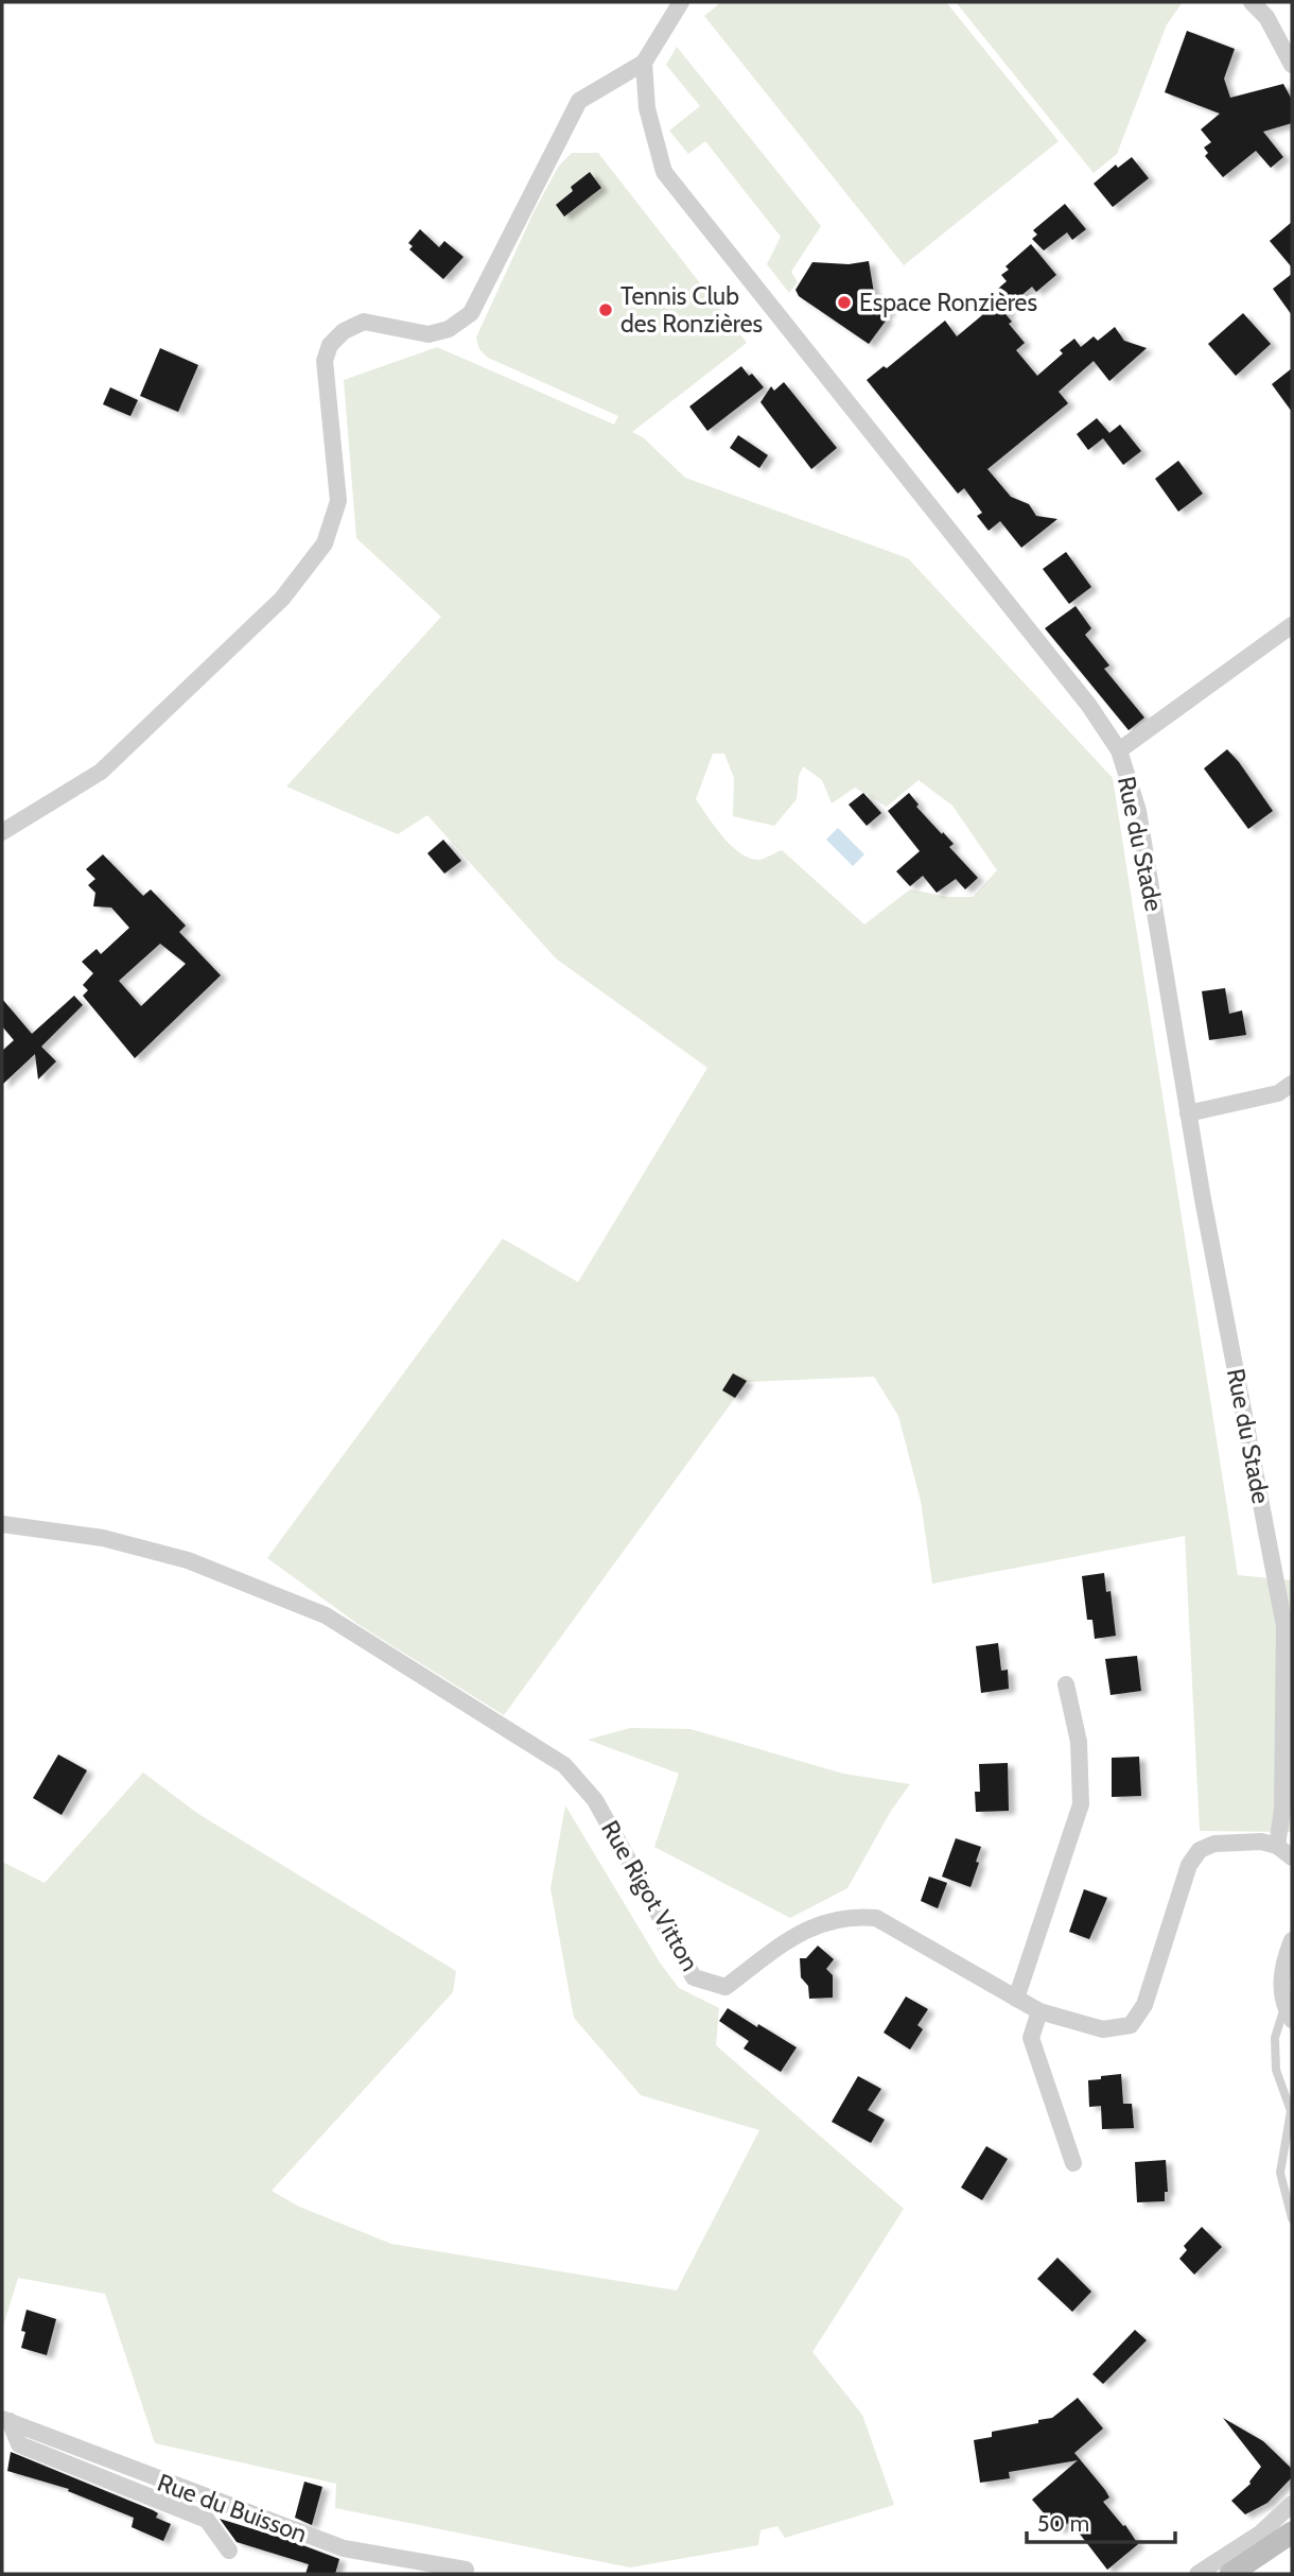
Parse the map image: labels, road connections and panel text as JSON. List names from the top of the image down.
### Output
{
  "streets": {
    "street": ["Rue du Stade", "Rue Rigot Vitton", "Rue du Buisson"]
  },
  "crossings": [
    ["Rue du Stade", "Rue Rigot Vitton"]
  ],
  "places": ["Espace Ronzières", "Tennis Club des Ronzières"],
  "scale_bar": "50 m"
}
